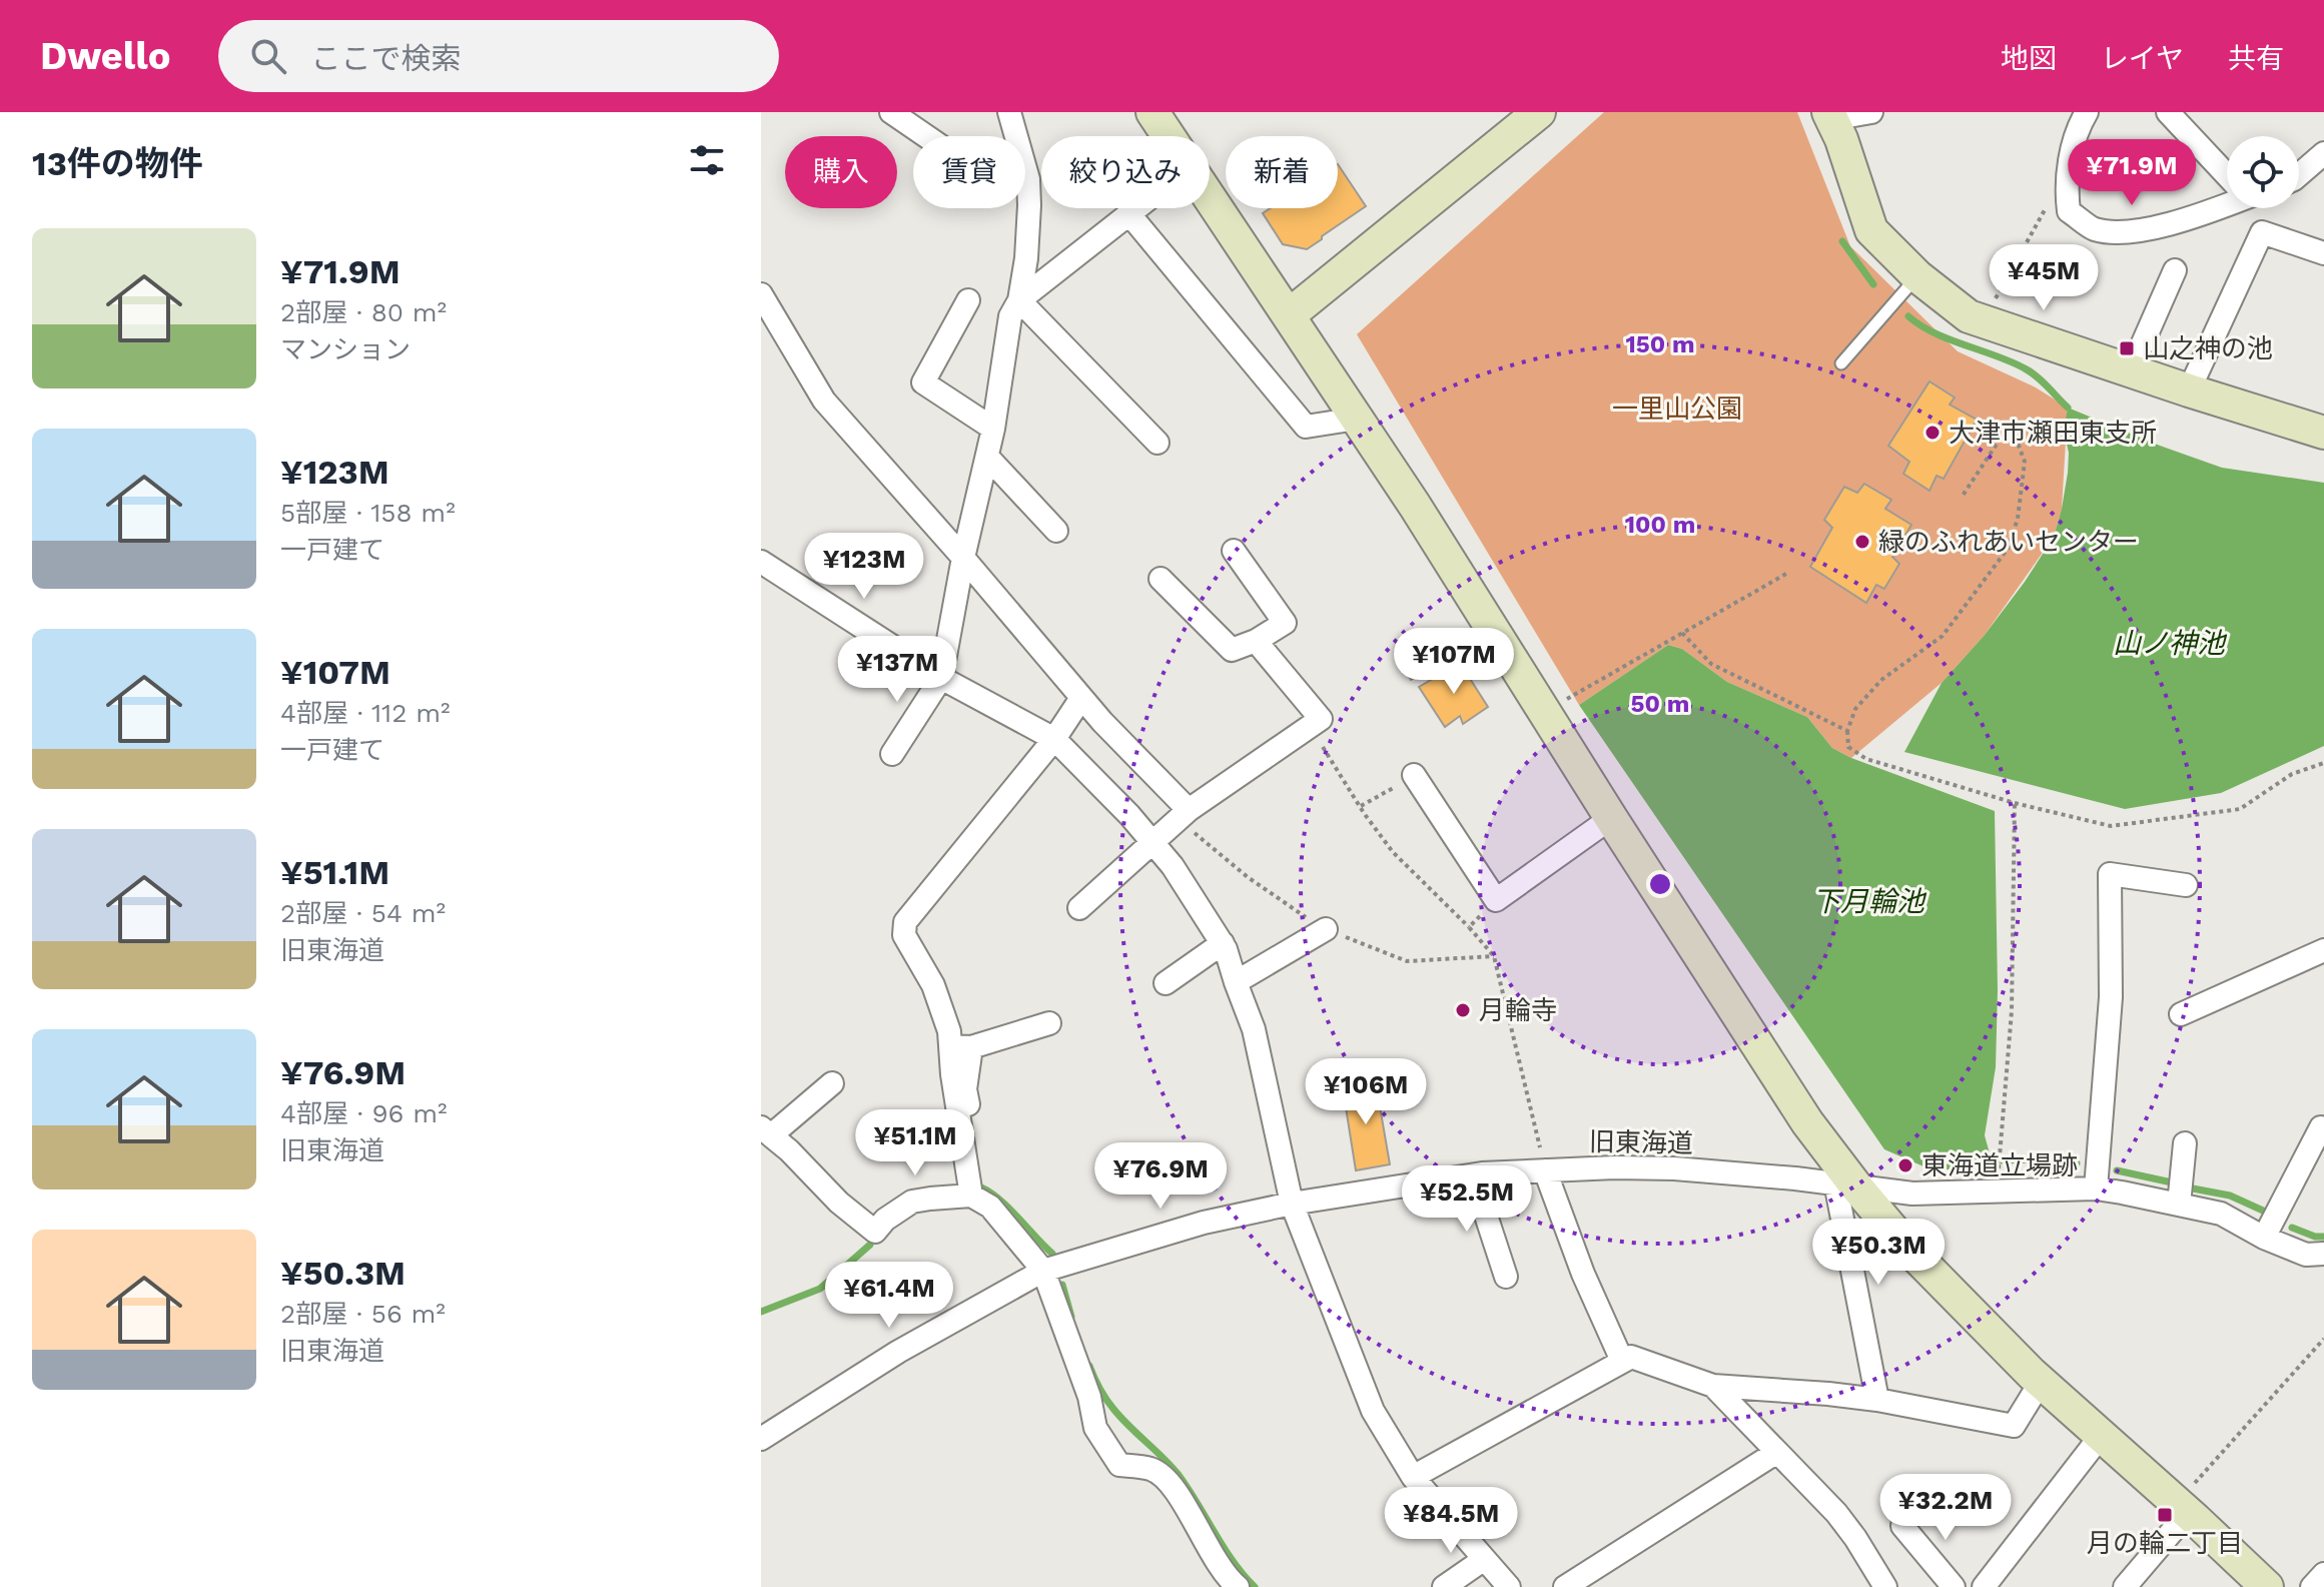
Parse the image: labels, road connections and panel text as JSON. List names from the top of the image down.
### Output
{
  "streets": {
    "street": ["旧東海道"]
  },
  "water": ["山ノ神池", "下月輪池"],
  "parks": ["一里山公園"],
  "places": {
    "transit": ["山之神の池", "月の輪二丁目"],
    "other": [
      "大津市瀬田東支所",
      "緑のふれあいセンター",
      "月輪寺",
      "東海道立場跡"
    ]
  },
  "page": {
    "header": "Dwello",
    "search": "ここで検索",
    "nav": ["地図", "レイヤ", "共有"],
    "heading": "13件の物件",
    "chip": [
      "購入",
      "賃貸",
      "絞り込み",
      "新着"
    ],
    "price": [
      "¥71.9M",
      "¥45M",
      "¥123M",
      "¥107M",
      "¥137M",
      "¥106M",
      "¥51.1M",
      "¥76.9M",
      "¥52.5M",
      "¥50.3M",
      "¥61.4M",
      "¥32.2M",
      "¥84.5M"
    ],
    "list": [
      {
        "name": "¥71.9M",
        "note": "2部屋 · 80 m² · マンション"
      },
      {
        "name": "¥123M",
        "note": "5部屋 · 158 m² · 一戸建て"
      },
      {
        "name": "¥107M",
        "note": "4部屋 · 112 m² · 一戸建て"
      },
      {
        "name": "¥51.1M",
        "note": "2部屋 · 54 m² · 旧東海道"
      },
      {
        "name": "¥76.9M",
        "note": "4部屋 · 96 m² · 旧東海道"
      },
      {
        "name": "¥50.3M",
        "note": "2部屋 · 56 m² · 旧東海道"
      }
    ]
  },
  "rings": ["150 m", "100 m", "50 m"]
}
